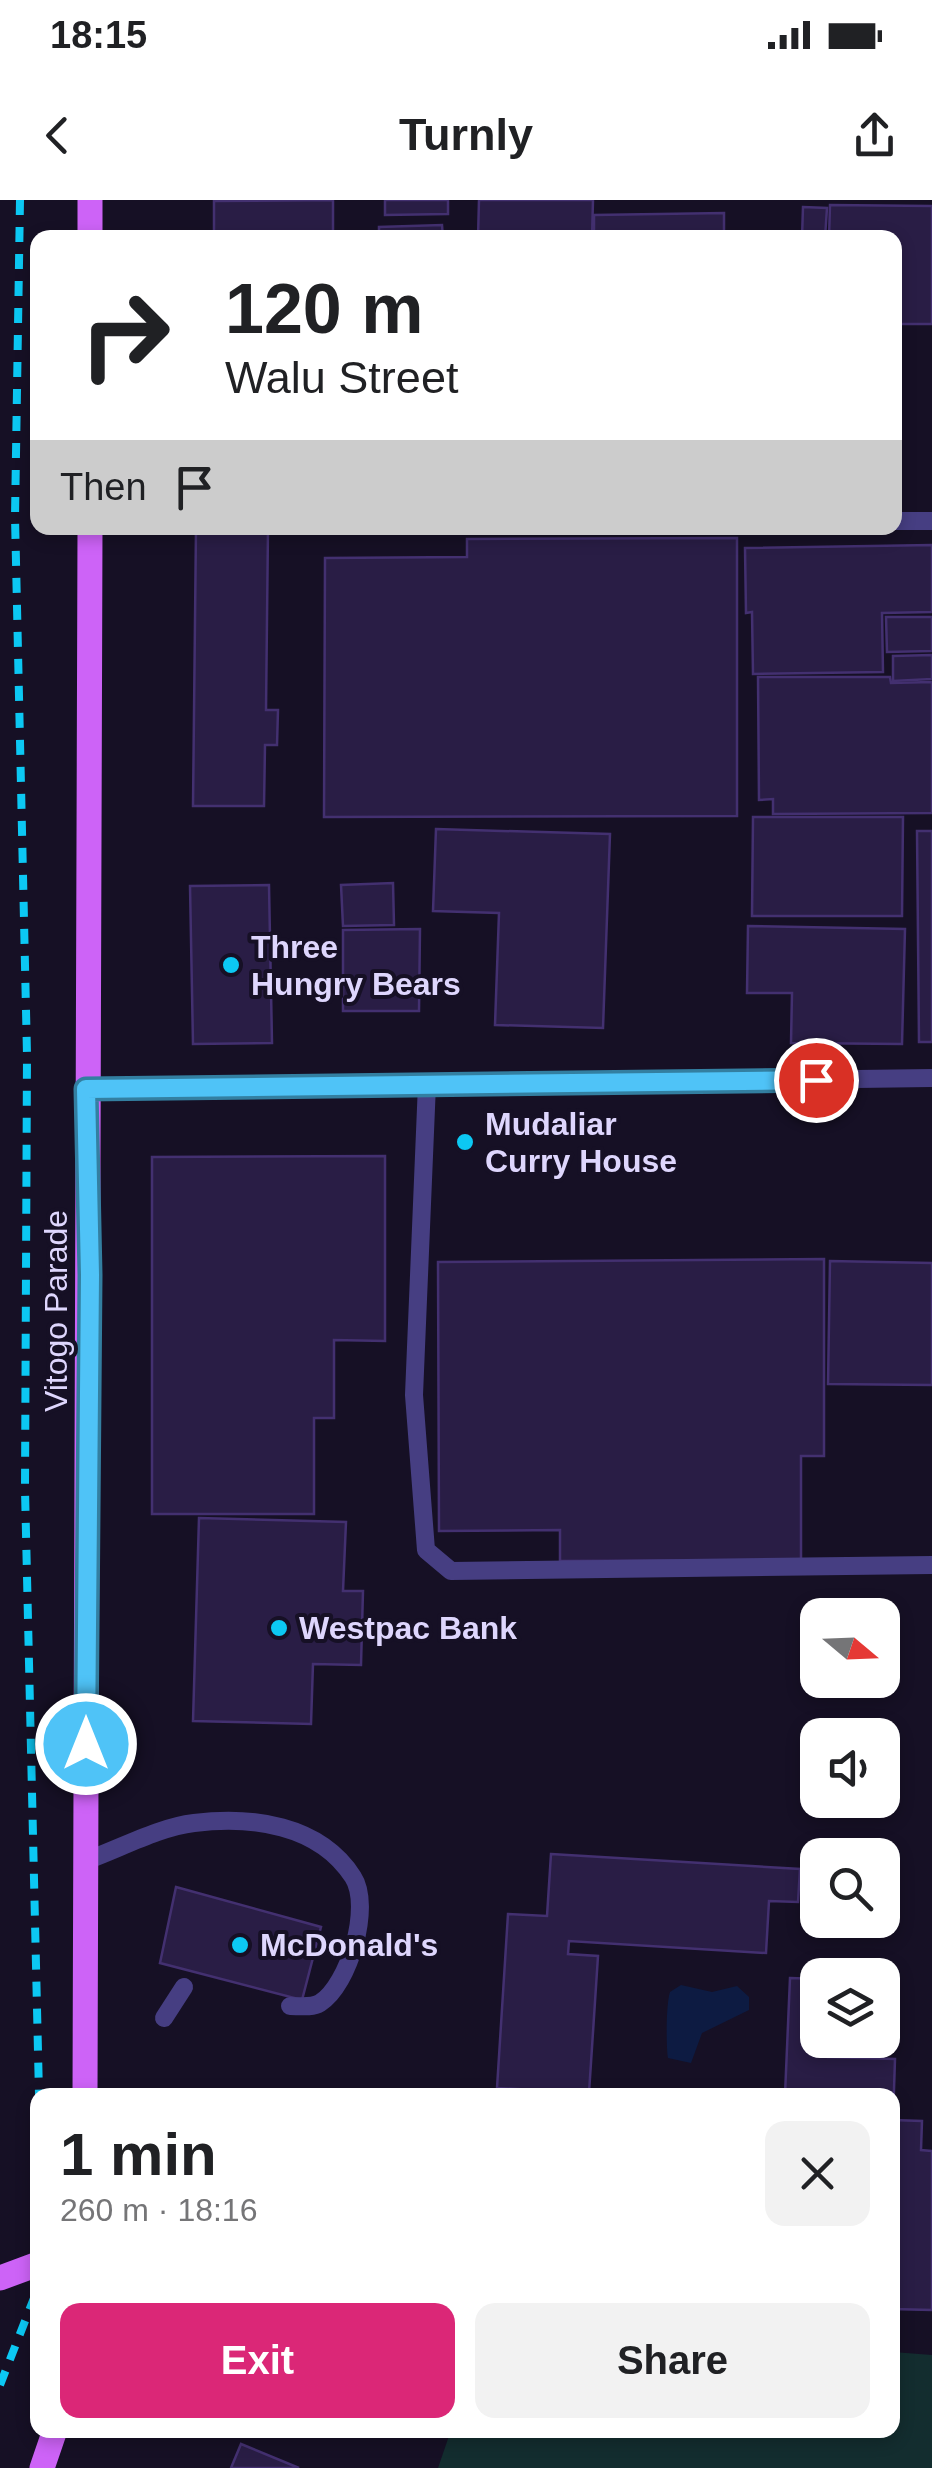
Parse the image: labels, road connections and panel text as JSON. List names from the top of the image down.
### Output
{
  "streets": {
    "main road": ["Vitogo Parade"]
  },
  "places": [
    "Three Hungry Bears",
    "Mudaliar Curry House",
    "Westpac Bank",
    "McDonald's"
  ],
  "north": "right",
  "page": {
    "status": "18:15",
    "header": "Turnly",
    "turn": ["120 m", "Walu Street"],
    "then": "Then",
    "heading": ["1 min", "260 m · 18:16"],
    "buttons": ["Exit", "Share"]
  }
}
